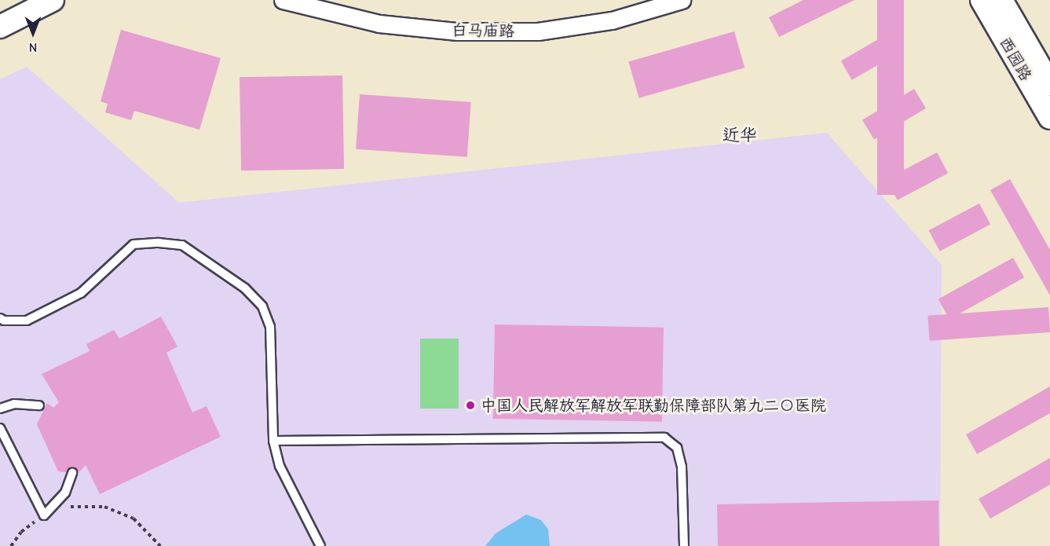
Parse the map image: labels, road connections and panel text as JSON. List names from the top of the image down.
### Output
{
  "streets": {
    "main road": ["西园路"],
    "street": ["白马庙路"]
  },
  "districts": ["近华"],
  "places": ["中国人民解放军解放军联勤保障部队第九二〇医院"],
  "north": "bottom"
}
